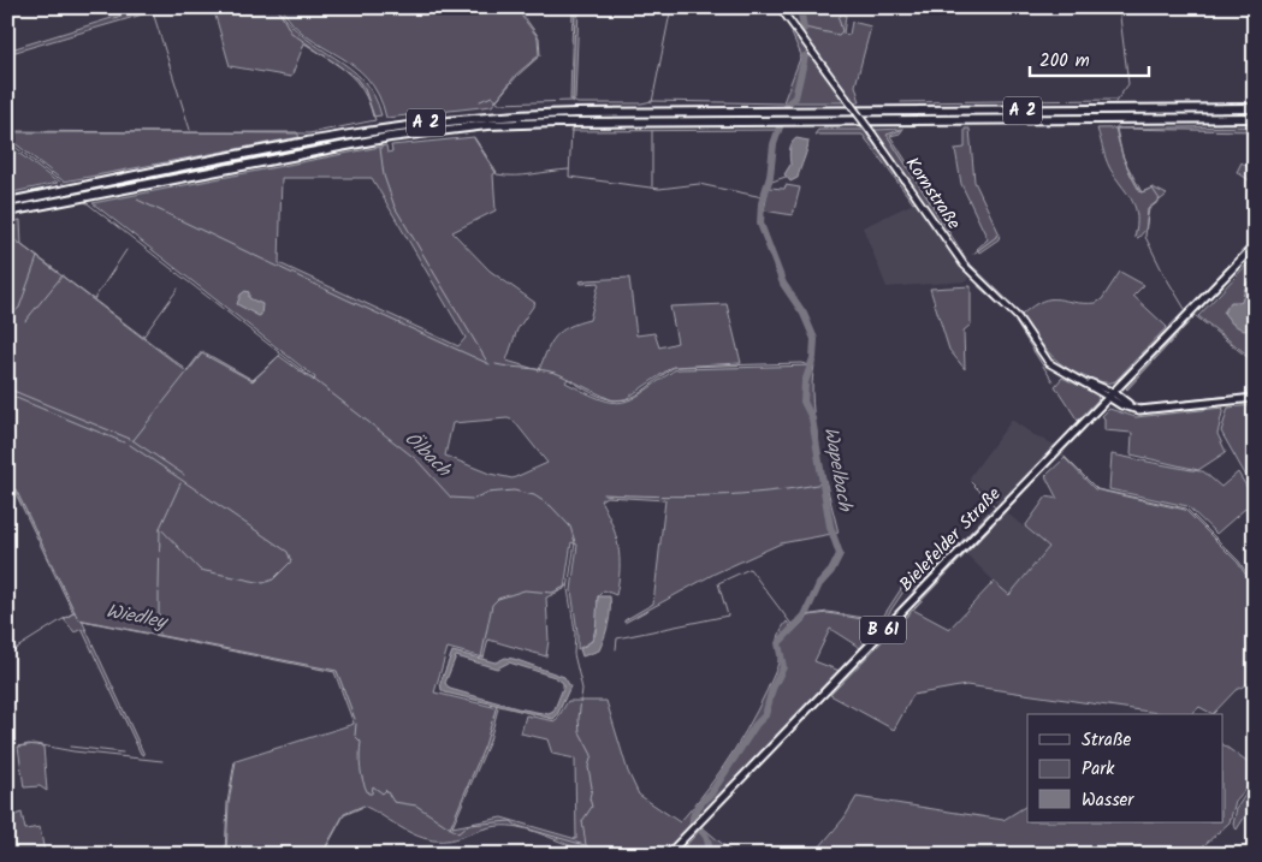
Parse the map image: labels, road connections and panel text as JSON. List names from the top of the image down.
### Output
{
  "streets": {
    "highway": ["A 2"],
    "main road": ["Bielefelder Straße", "B 61"],
    "street": ["Kornstraße"]
  },
  "crossings": [
    ["Kornstraße", "Bielefelder Straße"]
  ],
  "water": ["Ölbach", "Wapelbach", "Wiedley"],
  "legend": ["Straße", "Park", "Wasser"],
  "scale_bar": "200 m"
}
